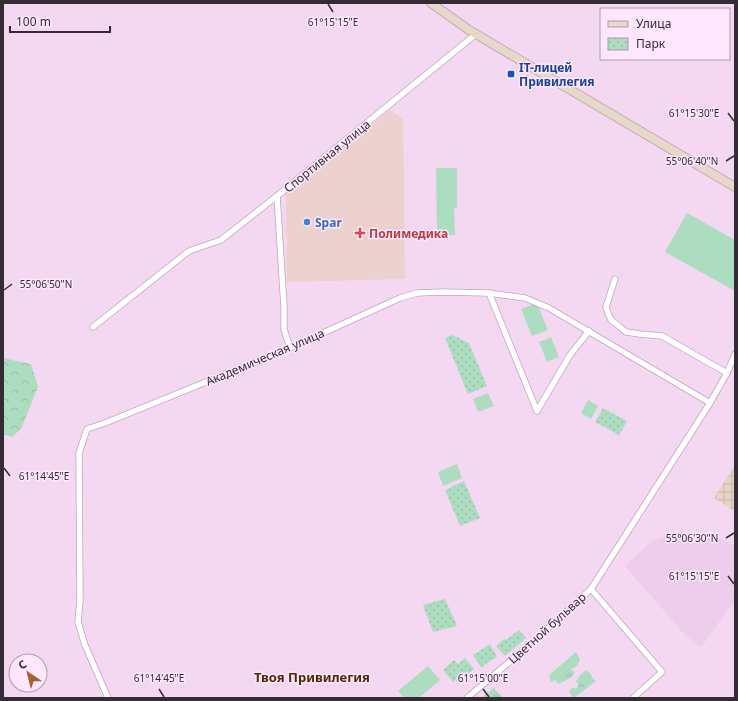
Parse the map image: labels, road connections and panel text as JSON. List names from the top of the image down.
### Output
{
  "streets": {
    "street": ["Спортивная улица", "Академическая улица", "Цветной бульвар"]
  },
  "crossings": [
    ["Спортивная улица", "Академическая улица"],
    ["Академическая улица", "Цветной бульвар"]
  ],
  "districts": ["Твоя Привилегия"],
  "places": {
    "transit": ["IT-лицей Привилегия"],
    "other": ["Spar"],
    "health": ["Полимедика"]
  },
  "legend": ["Улица", "Парк"],
  "scale_bar": "100 m",
  "north": "top left",
  "coordinates": [
    "61°15'15\"E",
    "61°15'30\"E",
    "55°06'40\"N",
    "55°06'50\"N",
    "61°14'45\"E",
    "55°06'30\"N",
    "61°15'00\"E"
  ]
}
